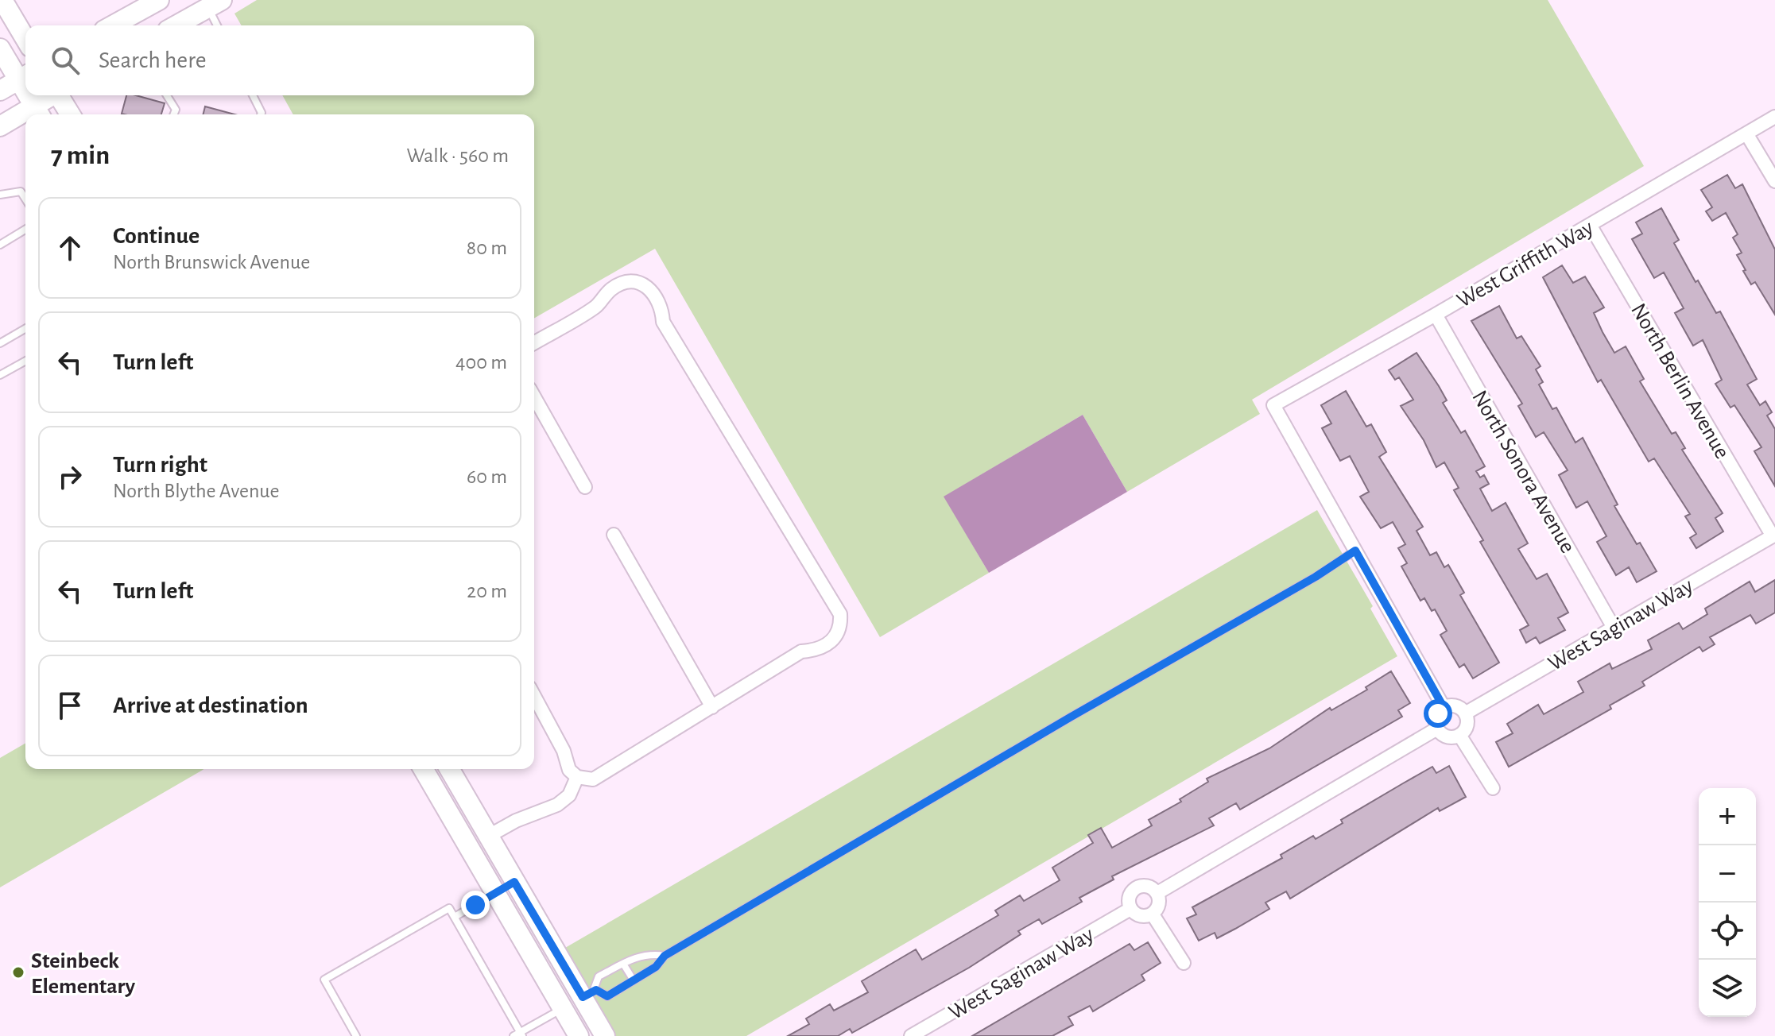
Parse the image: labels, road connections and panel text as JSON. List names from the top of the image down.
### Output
{
  "streets": {
    "street": [
      "West Griffith Way",
      "North Berlin Avenue",
      "North Sonora Avenue",
      "West Saginaw Way"
    ]
  },
  "crossings": [
    ["West Griffith Way", "North Berlin Avenue"],
    ["West Griffith Way", "North Sonora Avenue"],
    ["North Berlin Avenue", "West Saginaw Way"],
    ["North Sonora Avenue", "West Saginaw Way"]
  ],
  "places": ["Steinbeck Elementary"],
  "page": {
    "search": "Search here",
    "heading": ["7 min", "Walk · 560 m"],
    "list": [
      ["Continue", "North Brunswick Avenue", "80 m"],
      ["Turn left", "400 m"],
      ["Turn right", "North Blythe Avenue", "60 m"],
      ["Turn left", "20 m"],
      "Arrive at destination"
    ],
    "map_buttons": ["+", "−"]
  }
}
